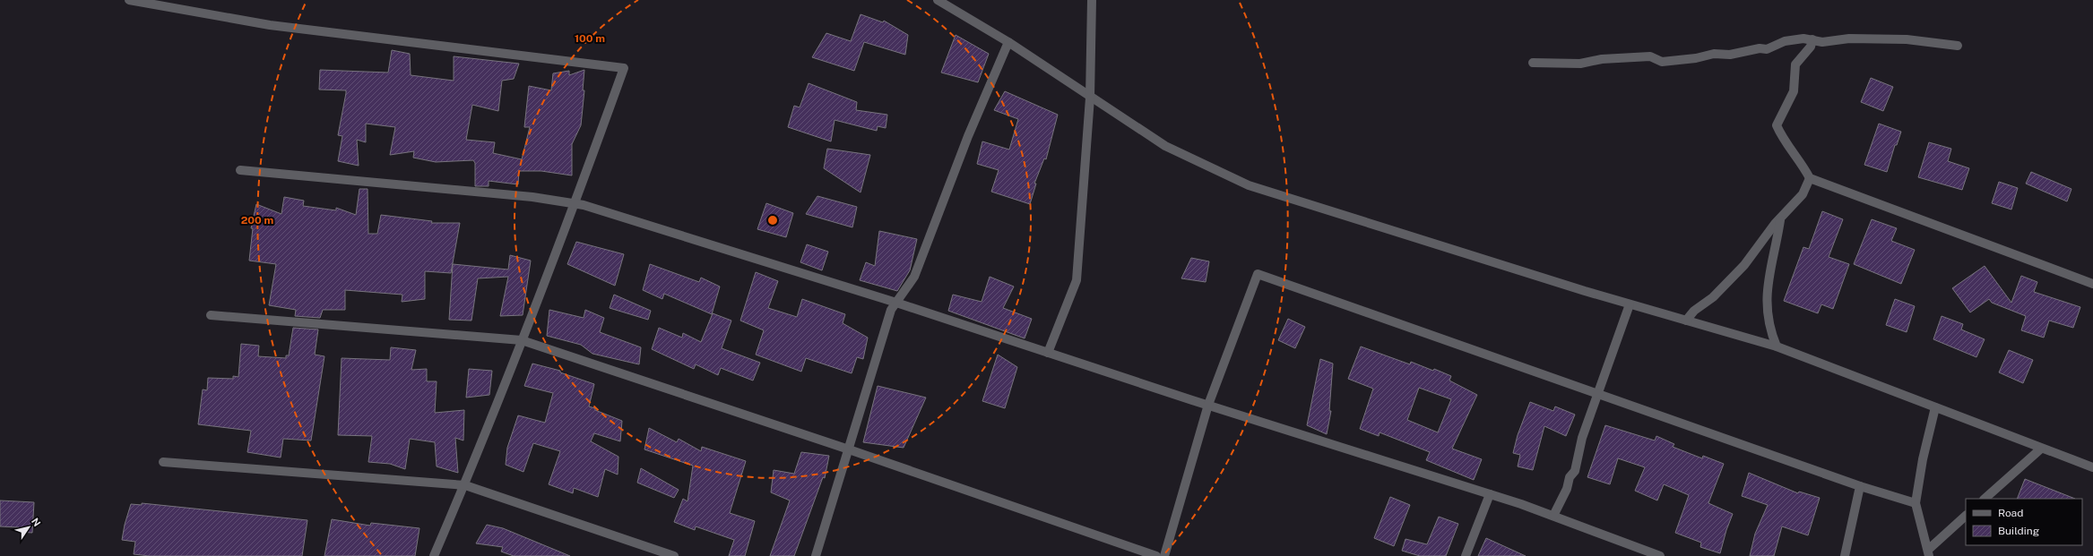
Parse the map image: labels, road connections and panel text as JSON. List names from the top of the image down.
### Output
{
  "legend": ["Road", "Building"],
  "north": "top right",
  "rings": ["100 m", "200 m"]
}
